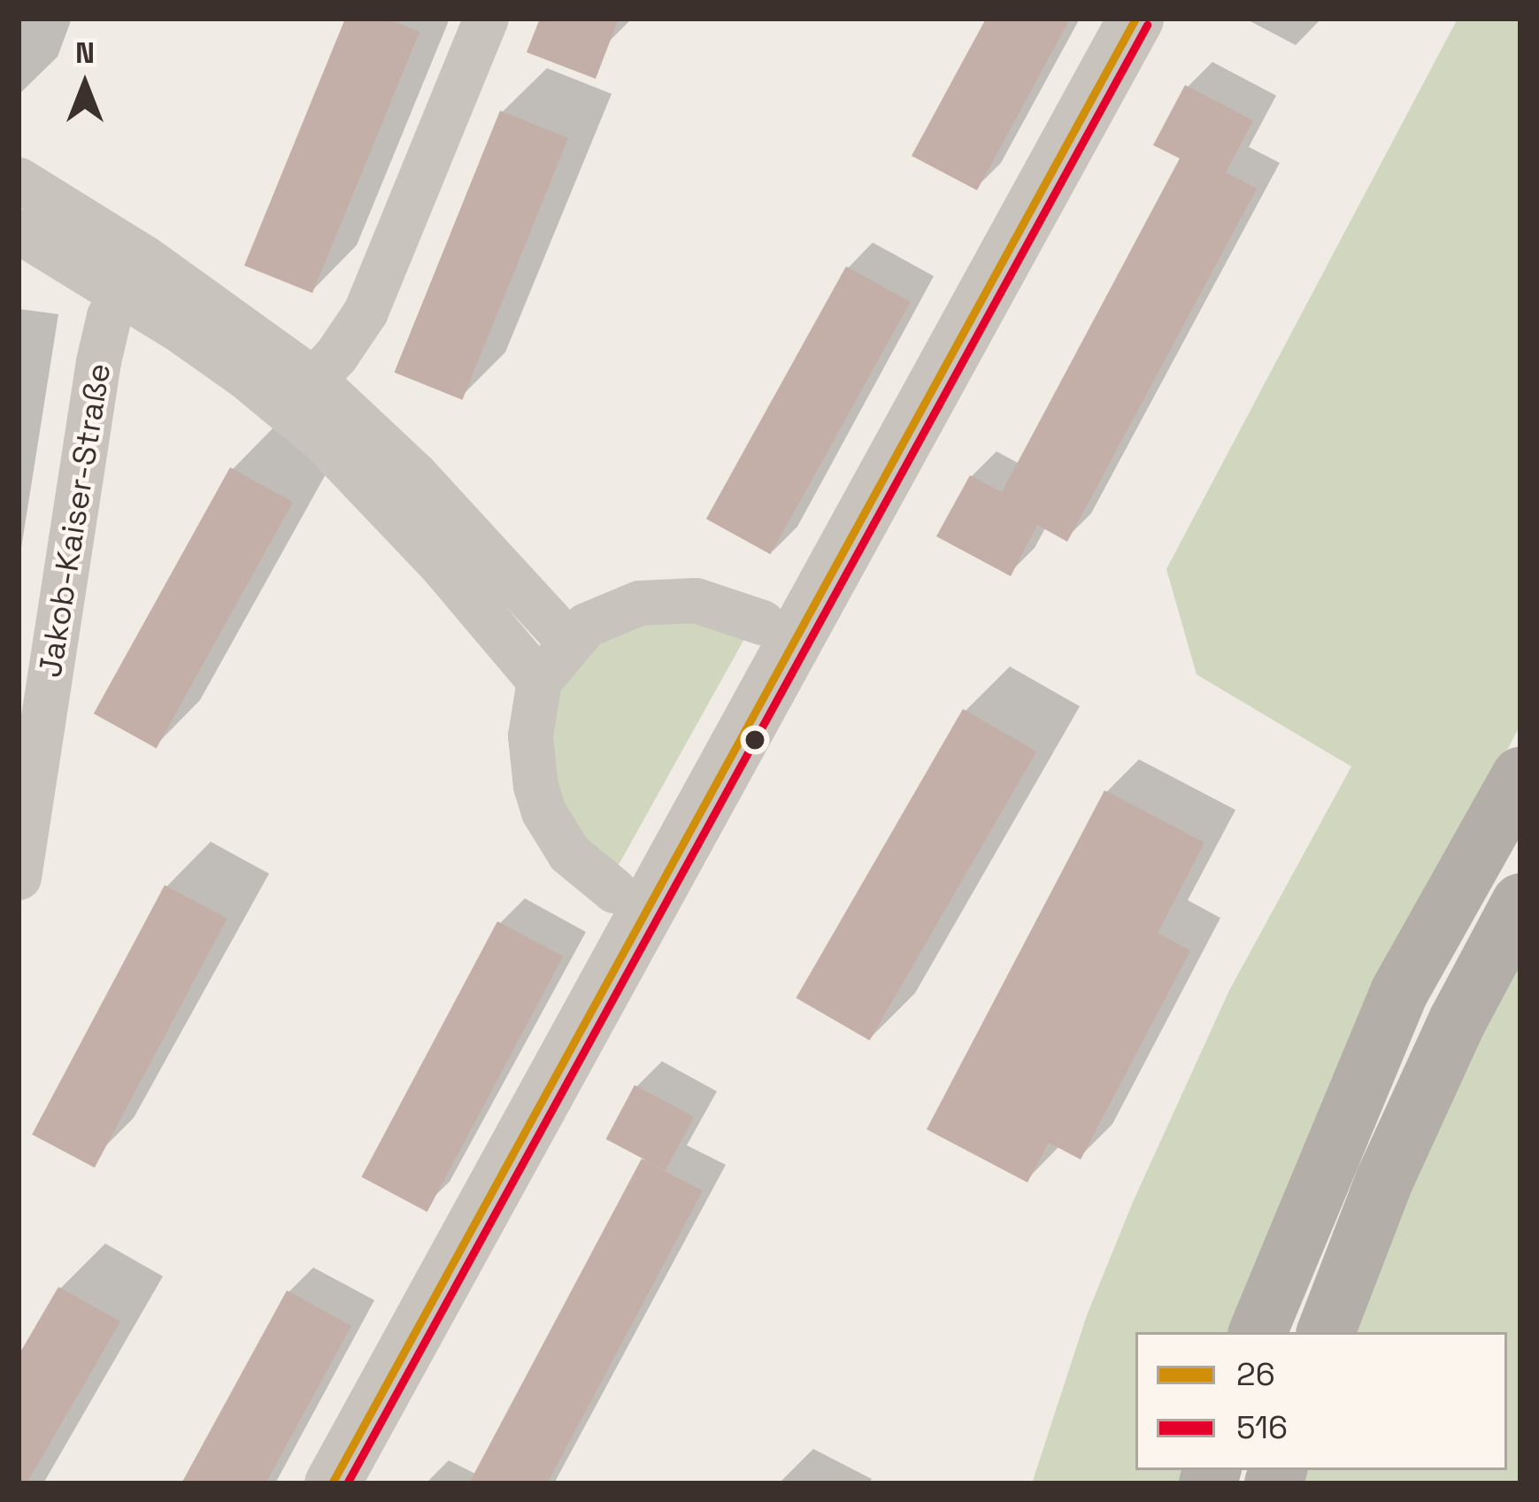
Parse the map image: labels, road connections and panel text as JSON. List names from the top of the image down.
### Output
{
  "streets": {
    "street": ["Jakob-Kaiser-Straße"]
  },
  "lines": ["transit line 26", "transit line 516"],
  "legend": ["26", "516"],
  "north": "top"
}
